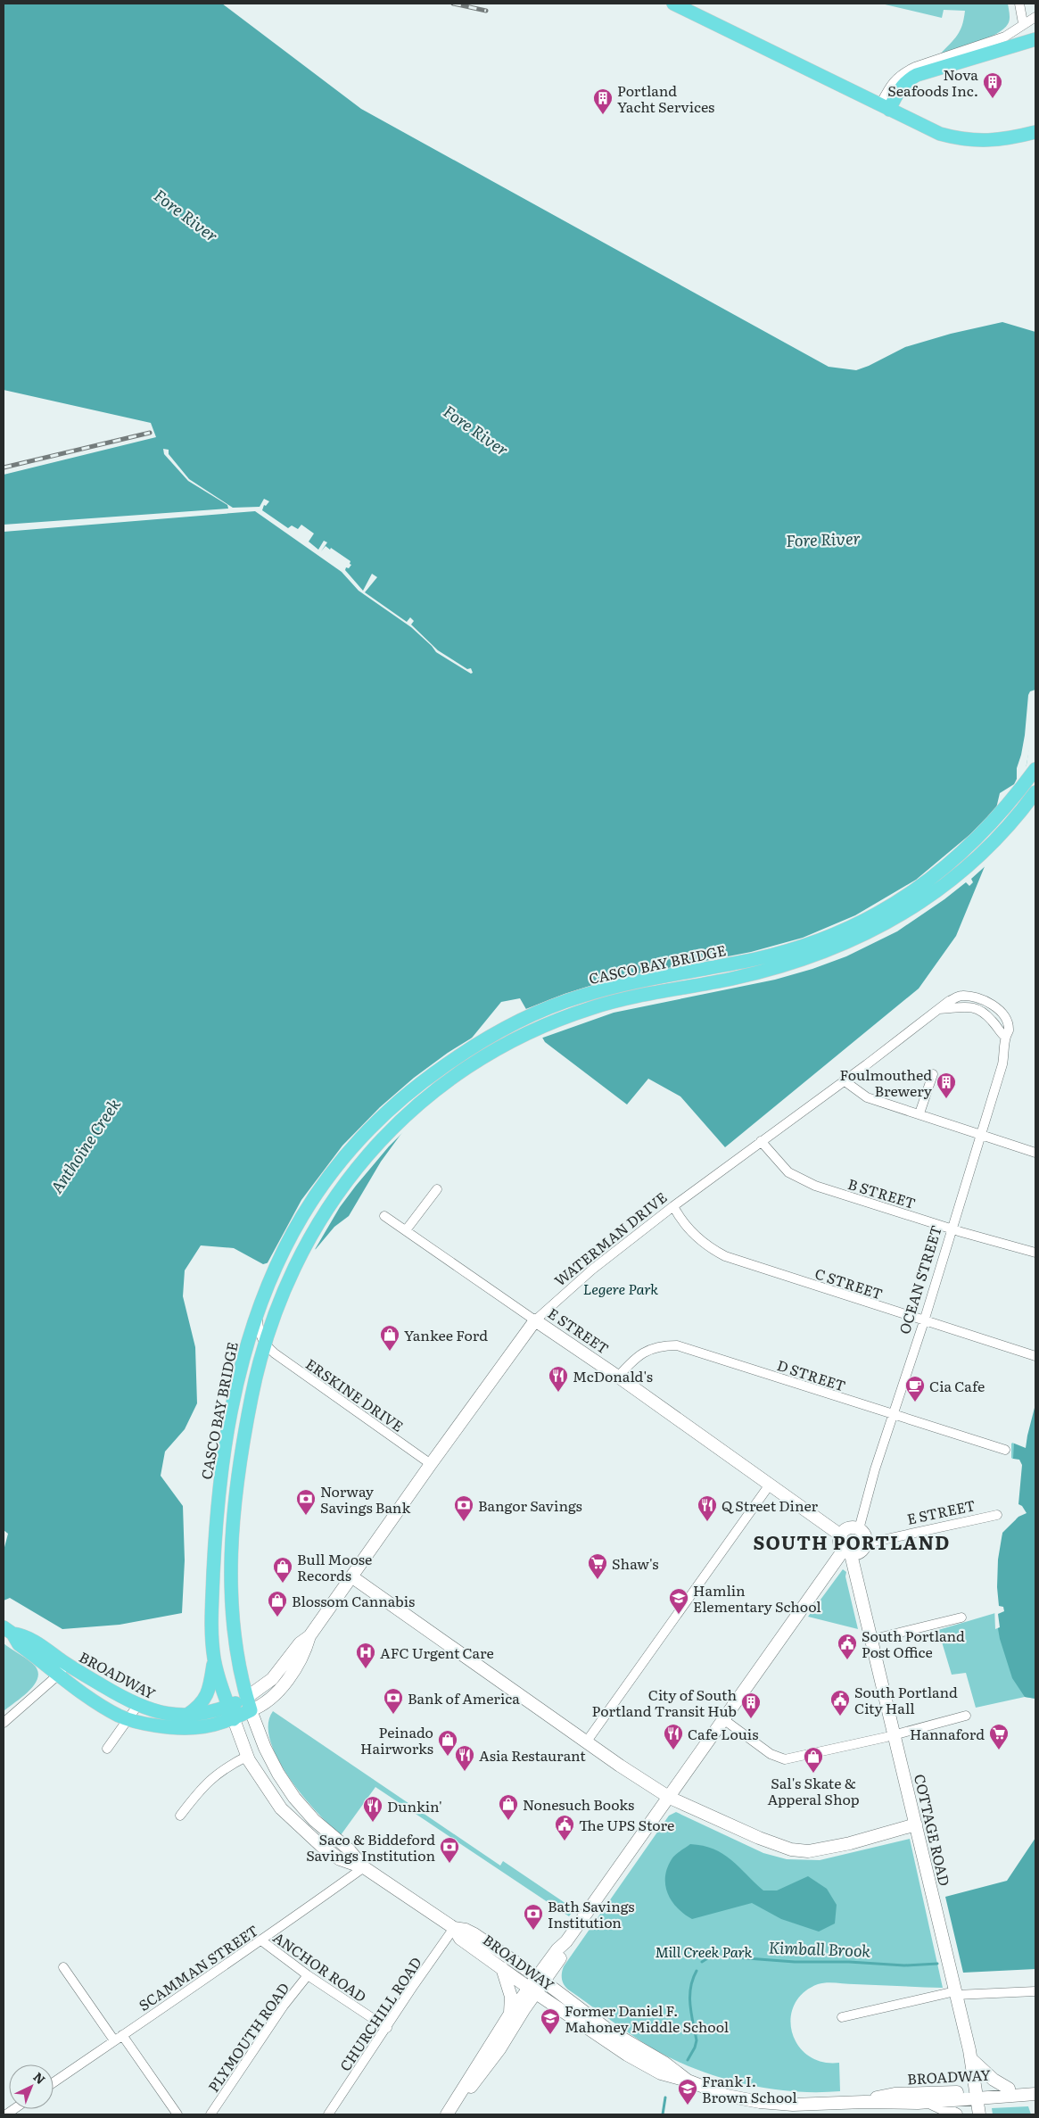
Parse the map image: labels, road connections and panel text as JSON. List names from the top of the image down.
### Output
{
  "streets": {
    "main road": ["CASCO BAY BRIDGE", "WATERMAN DRIVE", "BROADWAY"],
    "street": [
      "B STREET",
      "OCEAN STREET",
      "C STREET",
      "E STREET",
      "D STREET",
      "ERSKINE DRIVE",
      "COTTAGE ROAD",
      "ANCHOR ROAD",
      "SCAMMAN STREET",
      "CHURCHILL ROAD",
      "PLYMOUTH ROAD"
    ]
  },
  "crossings": [
    ["CASCO BAY BRIDGE", "WATERMAN DRIVE"],
    ["CASCO BAY BRIDGE", "ERSKINE DRIVE"],
    ["CASCO BAY BRIDGE", "BROADWAY"],
    ["B STREET", "WATERMAN DRIVE"],
    ["B STREET", "OCEAN STREET"],
    ["WATERMAN DRIVE", "OCEAN STREET"],
    ["WATERMAN DRIVE", "C STREET"],
    ["WATERMAN DRIVE", "E STREET"],
    ["WATERMAN DRIVE", "ERSKINE DRIVE"],
    ["WATERMAN DRIVE", "BROADWAY"],
    ["OCEAN STREET", "C STREET"],
    ["OCEAN STREET", "E STREET"],
    ["OCEAN STREET", "D STREET"],
    ["OCEAN STREET", "COTTAGE ROAD"],
    ["E STREET", "D STREET"],
    ["E STREET", "COTTAGE ROAD"],
    ["BROADWAY", "COTTAGE ROAD"],
    ["BROADWAY", "SCAMMAN STREET"],
    ["BROADWAY", "CHURCHILL ROAD"],
    ["ANCHOR ROAD", "SCAMMAN STREET"],
    ["ANCHOR ROAD", "CHURCHILL ROAD"],
    ["ANCHOR ROAD", "PLYMOUTH ROAD"]
  ],
  "districts": ["SOUTH PORTLAND"],
  "water": ["Fore River", "Anthoine Creek", "Kimball Brook"],
  "parks": ["Legere Park", "Mill Creek Park"],
  "places": {
    "building": [
      "Nova Seafoods Inc.",
      "Portland Yacht Services",
      "Foulmouthed Brewery",
      "City of South Portland Transit Hub"
    ],
    "shop": [
      "Yankee Ford",
      "Bull Moose Records",
      "Blossom Cannabis",
      "Peinado Hairworks",
      "Sal's Skate & Apperal Shop",
      "Nonesuch Books"
    ],
    "restaurant": [
      "McDonald's",
      "Q Street Diner",
      "Cafe Louis",
      "Asia Restaurant",
      "Dunkin'"
    ],
    "cafe": ["Cia Cafe"],
    "bank": [
      "Norway Savings Bank",
      "Bangor Savings",
      "Bank of America",
      "Saco & Biddeford Savings Institution",
      "Bath Savings Institution"
    ],
    "supermarket": ["Shaw's", "Hannaford"],
    "school or university": ["Hamlin Elementary School", "Former Daniel F. Mahoney Middle School", "Frank I. Brown School"],
    "public building": ["South Portland Post Office", "South Portland City Hall", "The UPS Store"],
    "hospital": ["AFC Urgent Care"]
  },
  "north": "top right"
}
